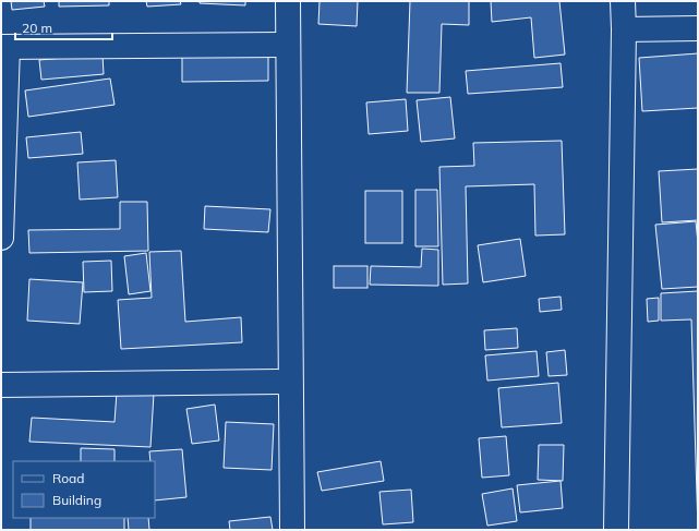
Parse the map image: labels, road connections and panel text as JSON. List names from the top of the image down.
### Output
{
  "legend": ["Road", "Building"],
  "scale_bar": "20 m"
}
